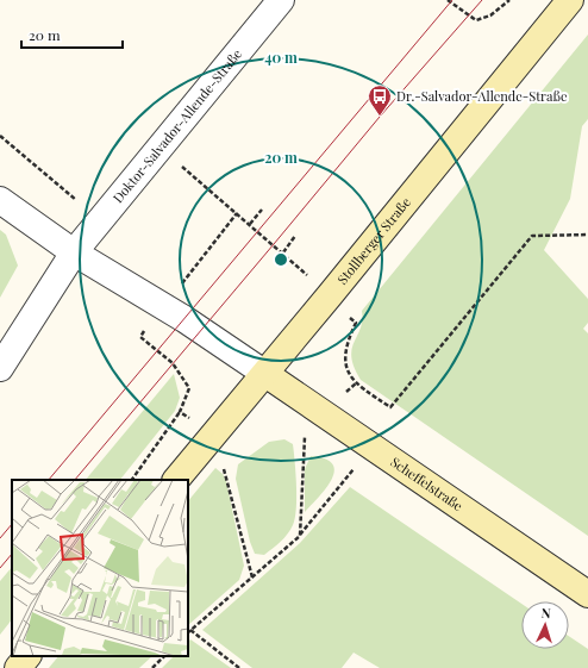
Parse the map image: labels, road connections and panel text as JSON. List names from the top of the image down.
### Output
{
  "streets": {
    "main road": ["Stollberger Straße", "Scheffelstraße"],
    "street": ["Doktor-Salvador-Allende-Straße"]
  },
  "crossings": [
    ["Stollberger Straße", "Scheffelstraße"]
  ],
  "places": {
    "bus stop": ["Dr.-Salvador-Allende-Straße"]
  },
  "scale_bar": "20 m",
  "north": "top",
  "rings": ["40 m", "20 m"]
}
